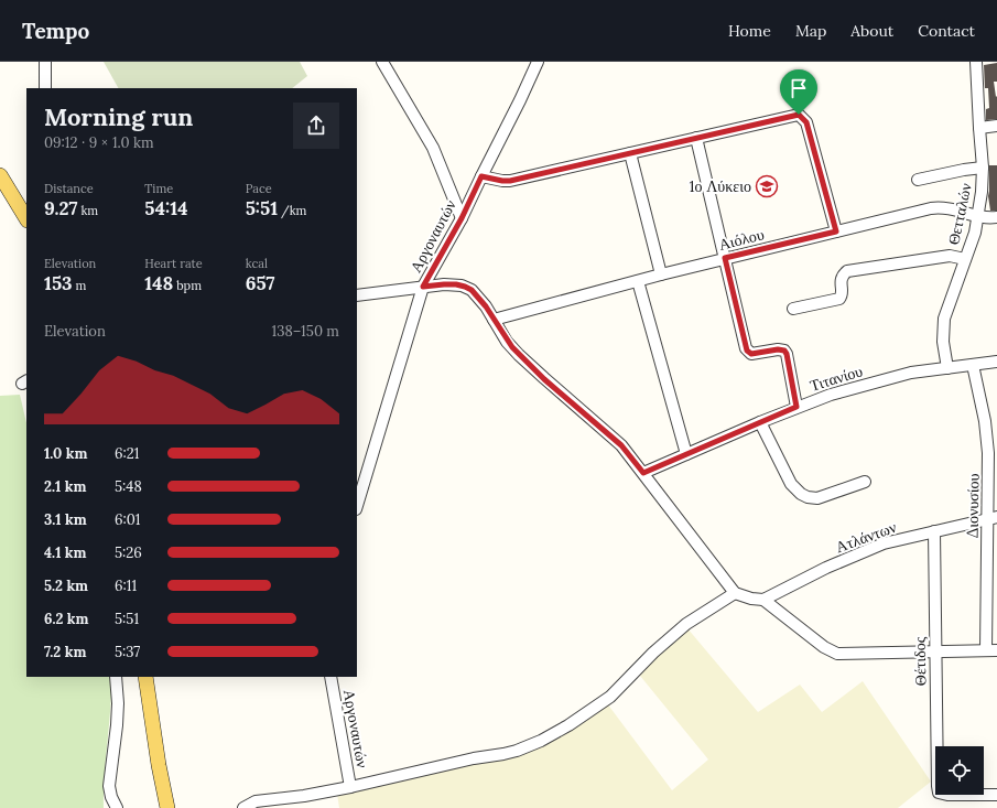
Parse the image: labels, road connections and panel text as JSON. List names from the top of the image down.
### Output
{
  "streets": {
    "street": [
      "Θετταλών",
      "Αργοναυτών",
      "Αιόλου",
      "Τιτανίου",
      "Διονυσίου",
      "Ατλάντων",
      "Θέτιδος"
    ]
  },
  "crossings": [
    ["Θετταλών", "Αιόλου"],
    ["Θετταλών", "Τιτανίου"],
    ["Τιτανίου", "Διονυσίου"],
    ["Διονυσίου", "Ατλάντων"],
    ["Ατλάντων", "Θέτιδος"]
  ],
  "places": {
    "school or university": ["1ο Λύκειο"]
  },
  "page": {
    "header": "Tempo",
    "nav": [
      "Home",
      "Map",
      "About",
      "Contact"
    ],
    "heading": ["Morning run", "09:12 · 9 × 1.0 km"],
    "stats": [
      ["Distance", "9.27 km"],
      ["Time", "54:14"],
      ["Pace", "5:51 /km"],
      ["Elevation", "153 m"],
      ["Heart rate", "148 bpm"],
      ["kcal", "657"]
    ],
    "chart": ["Elevation", "138–150 m"],
    "list": [
      {
        "name": "1.0 km",
        "note": "6:21"
      },
      {
        "name": "2.1 km",
        "note": "5:48"
      },
      {
        "name": "3.1 km",
        "note": "6:01"
      },
      {
        "name": "4.1 km",
        "note": "5:26"
      },
      {
        "name": "5.2 km",
        "note": "6:11"
      },
      {
        "name": "6.2 km",
        "note": "5:51"
      },
      {
        "name": "7.2 km",
        "note": "5:37"
      }
    ]
  }
}
